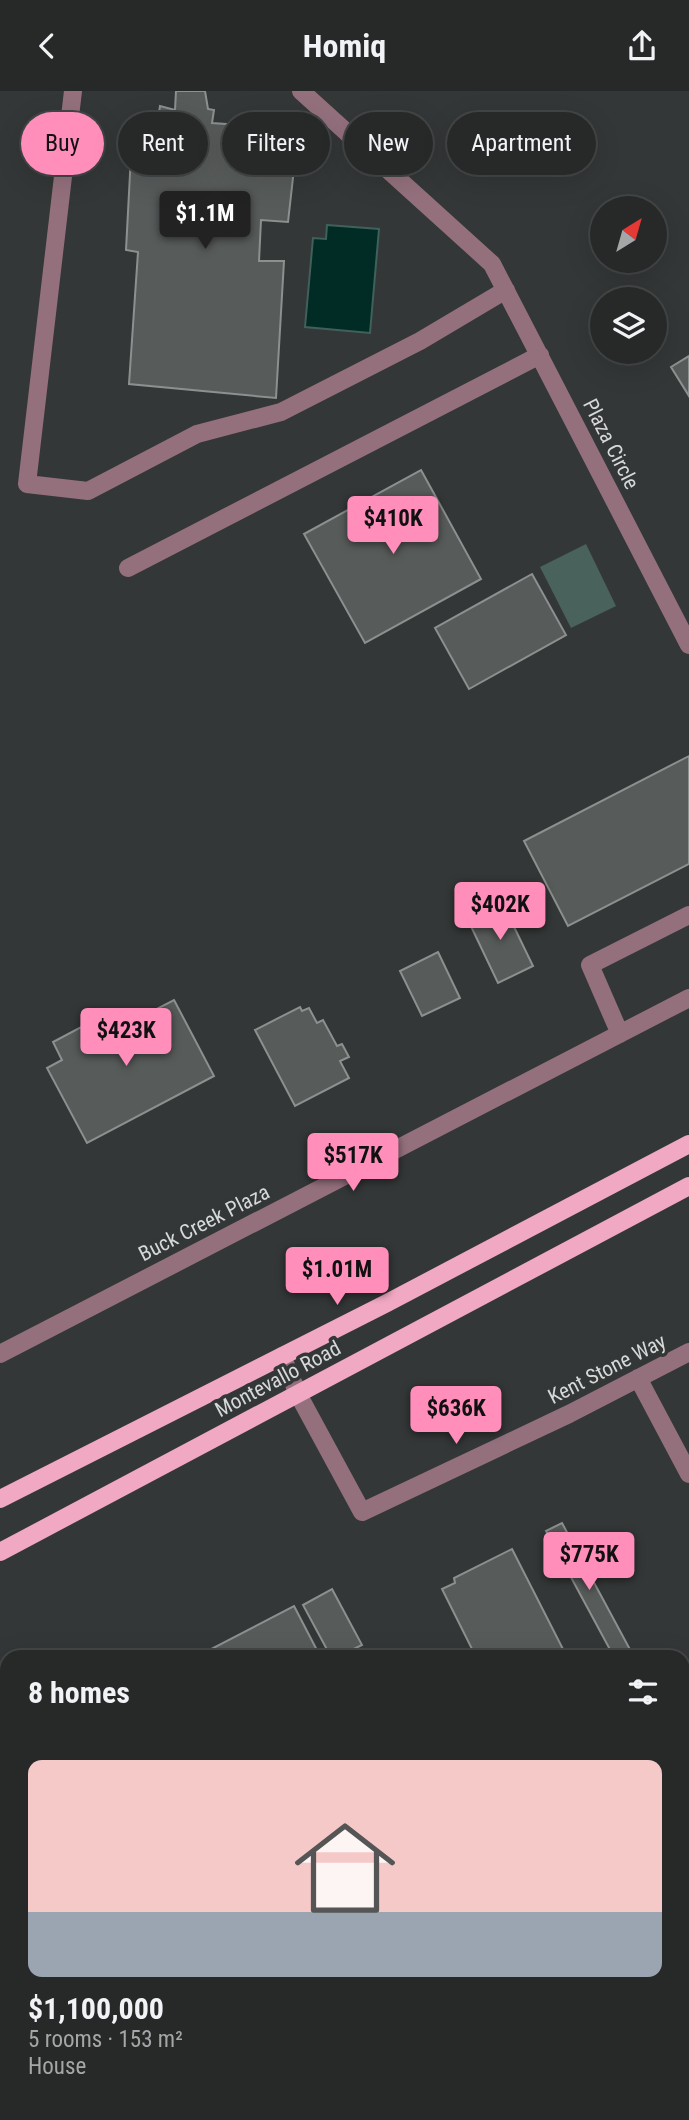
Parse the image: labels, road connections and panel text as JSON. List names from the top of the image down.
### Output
{
  "streets": {
    "main road": ["Montevallo Road"],
    "street": ["Plaza Circle", "Buck Creek Plaza", "Kent Stone Way"]
  },
  "crossings": [
    ["Kent Stone Way", "Montevallo Road"]
  ],
  "north": "top right",
  "page": {
    "header": "Homiq",
    "chip": [
      "Buy",
      "Rent",
      "Filters",
      "New",
      "Apartment"
    ],
    "price": [
      "$1.1M",
      "$410K",
      "$402K",
      "$423K",
      "$517K",
      "$1.01M",
      "$636K",
      "$775K"
    ],
    "heading": "8 homes",
    "list": [
      {
        "name": "$1,100,000",
        "note": "5 rooms · 153 m² · House"
      }
    ]
  }
}
